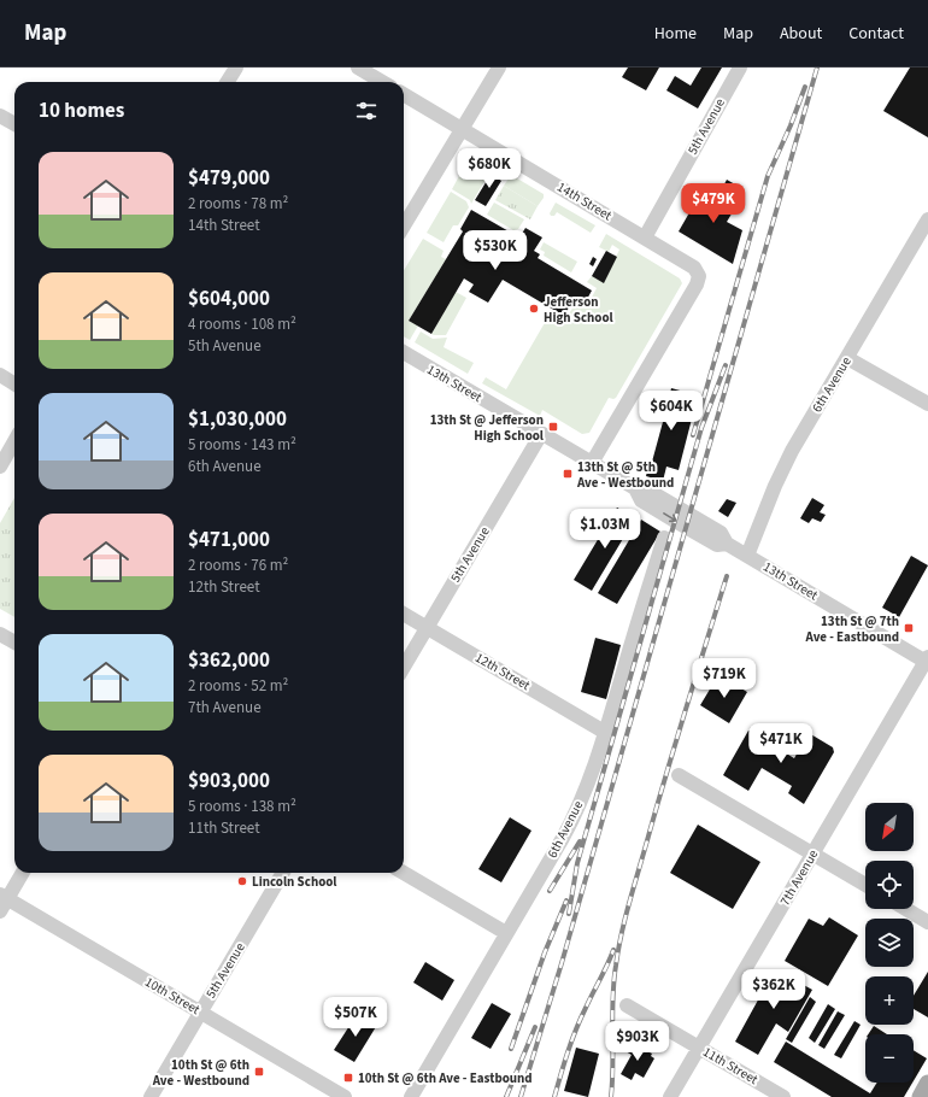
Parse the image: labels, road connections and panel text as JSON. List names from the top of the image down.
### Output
{
  "streets": {
    "street": [
      "5th Avenue",
      "14th Street",
      "13th Street",
      "6th Avenue",
      "12th Street",
      "7th Avenue",
      "10th Street",
      "11th Street"
    ]
  },
  "crossings": [
    ["5th Avenue", "14th Street"],
    ["5th Avenue", "13th Street"],
    ["5th Avenue", "12th Street"],
    ["5th Avenue", "10th Street"],
    ["14th Street", "13th Street"],
    ["13th Street", "6th Avenue"],
    ["13th Street", "7th Avenue"],
    ["6th Avenue", "12th Street"],
    ["7th Avenue", "11th Street"]
  ],
  "places": {
    "other": ["Jefferson High School", "Lincoln School"],
    "transit": [
      "13th St @ Jefferson High School",
      "13th St @ 5th Ave - Westbound",
      "13th St @ 7th Ave - Eastbound",
      "10th St @ 6th Ave - Westbound",
      "10th St @ 6th Ave - Eastbound"
    ]
  },
  "north": "bottom left",
  "page": {
    "header": "Map",
    "nav": [
      "Home",
      "Map",
      "About",
      "Contact"
    ],
    "heading": "10 homes",
    "list": [
      {
        "name": "$479,000",
        "note": "2 rooms · 78 m² · 14th Street"
      },
      {
        "name": "$604,000",
        "note": "4 rooms · 108 m² · 5th Avenue"
      },
      {
        "name": "$1,030,000",
        "note": "5 rooms · 143 m² · 6th Avenue"
      },
      {
        "name": "$471,000",
        "note": "2 rooms · 76 m² · 12th Street"
      },
      {
        "name": "$362,000",
        "note": "2 rooms · 52 m² · 7th Avenue"
      },
      {
        "name": "$903,000",
        "note": "5 rooms · 138 m² · 11th Street"
      }
    ],
    "price": [
      "$680K",
      "$479K",
      "$530K",
      "$604K",
      "$1.03M",
      "$719K",
      "$471K",
      "$362K",
      "$507K",
      "$903K"
    ],
    "map_buttons": ["+", "−"]
  }
}
